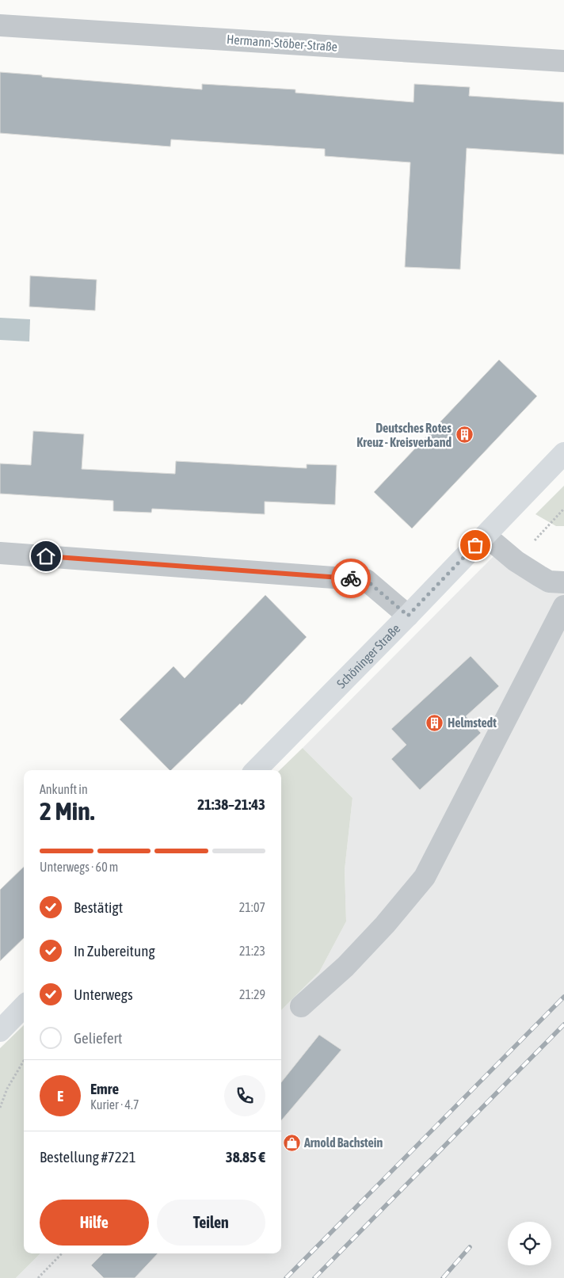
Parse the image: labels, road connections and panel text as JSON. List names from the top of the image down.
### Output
{
  "streets": {
    "main road": ["Schöninger Straße"],
    "street": ["Hermann-Stöber-Straße"]
  },
  "places": {
    "building": ["Deutsches Rotes Kreuz - Kreisverband", "Helmstedt"],
    "shop": ["Arnold Bachstein"]
  },
  "page": {
    "heading": ["2 Min.", "Ankunft in", "21:38–21:43"],
    "panel": [
      "Emre",
      "Kurier · 4.7",
      "Bestellung #7221",
      "38.85 €"
    ],
    "bar": "Unterwegs · 60 m",
    "list": [
      ["Bestätigt", "21:07"],
      ["In Zubereitung", "21:23"],
      ["Unterwegs", "21:29"],
      "Geliefert"
    ],
    "round": "E",
    "buttons": ["Hilfe", "Teilen"]
  }
}
